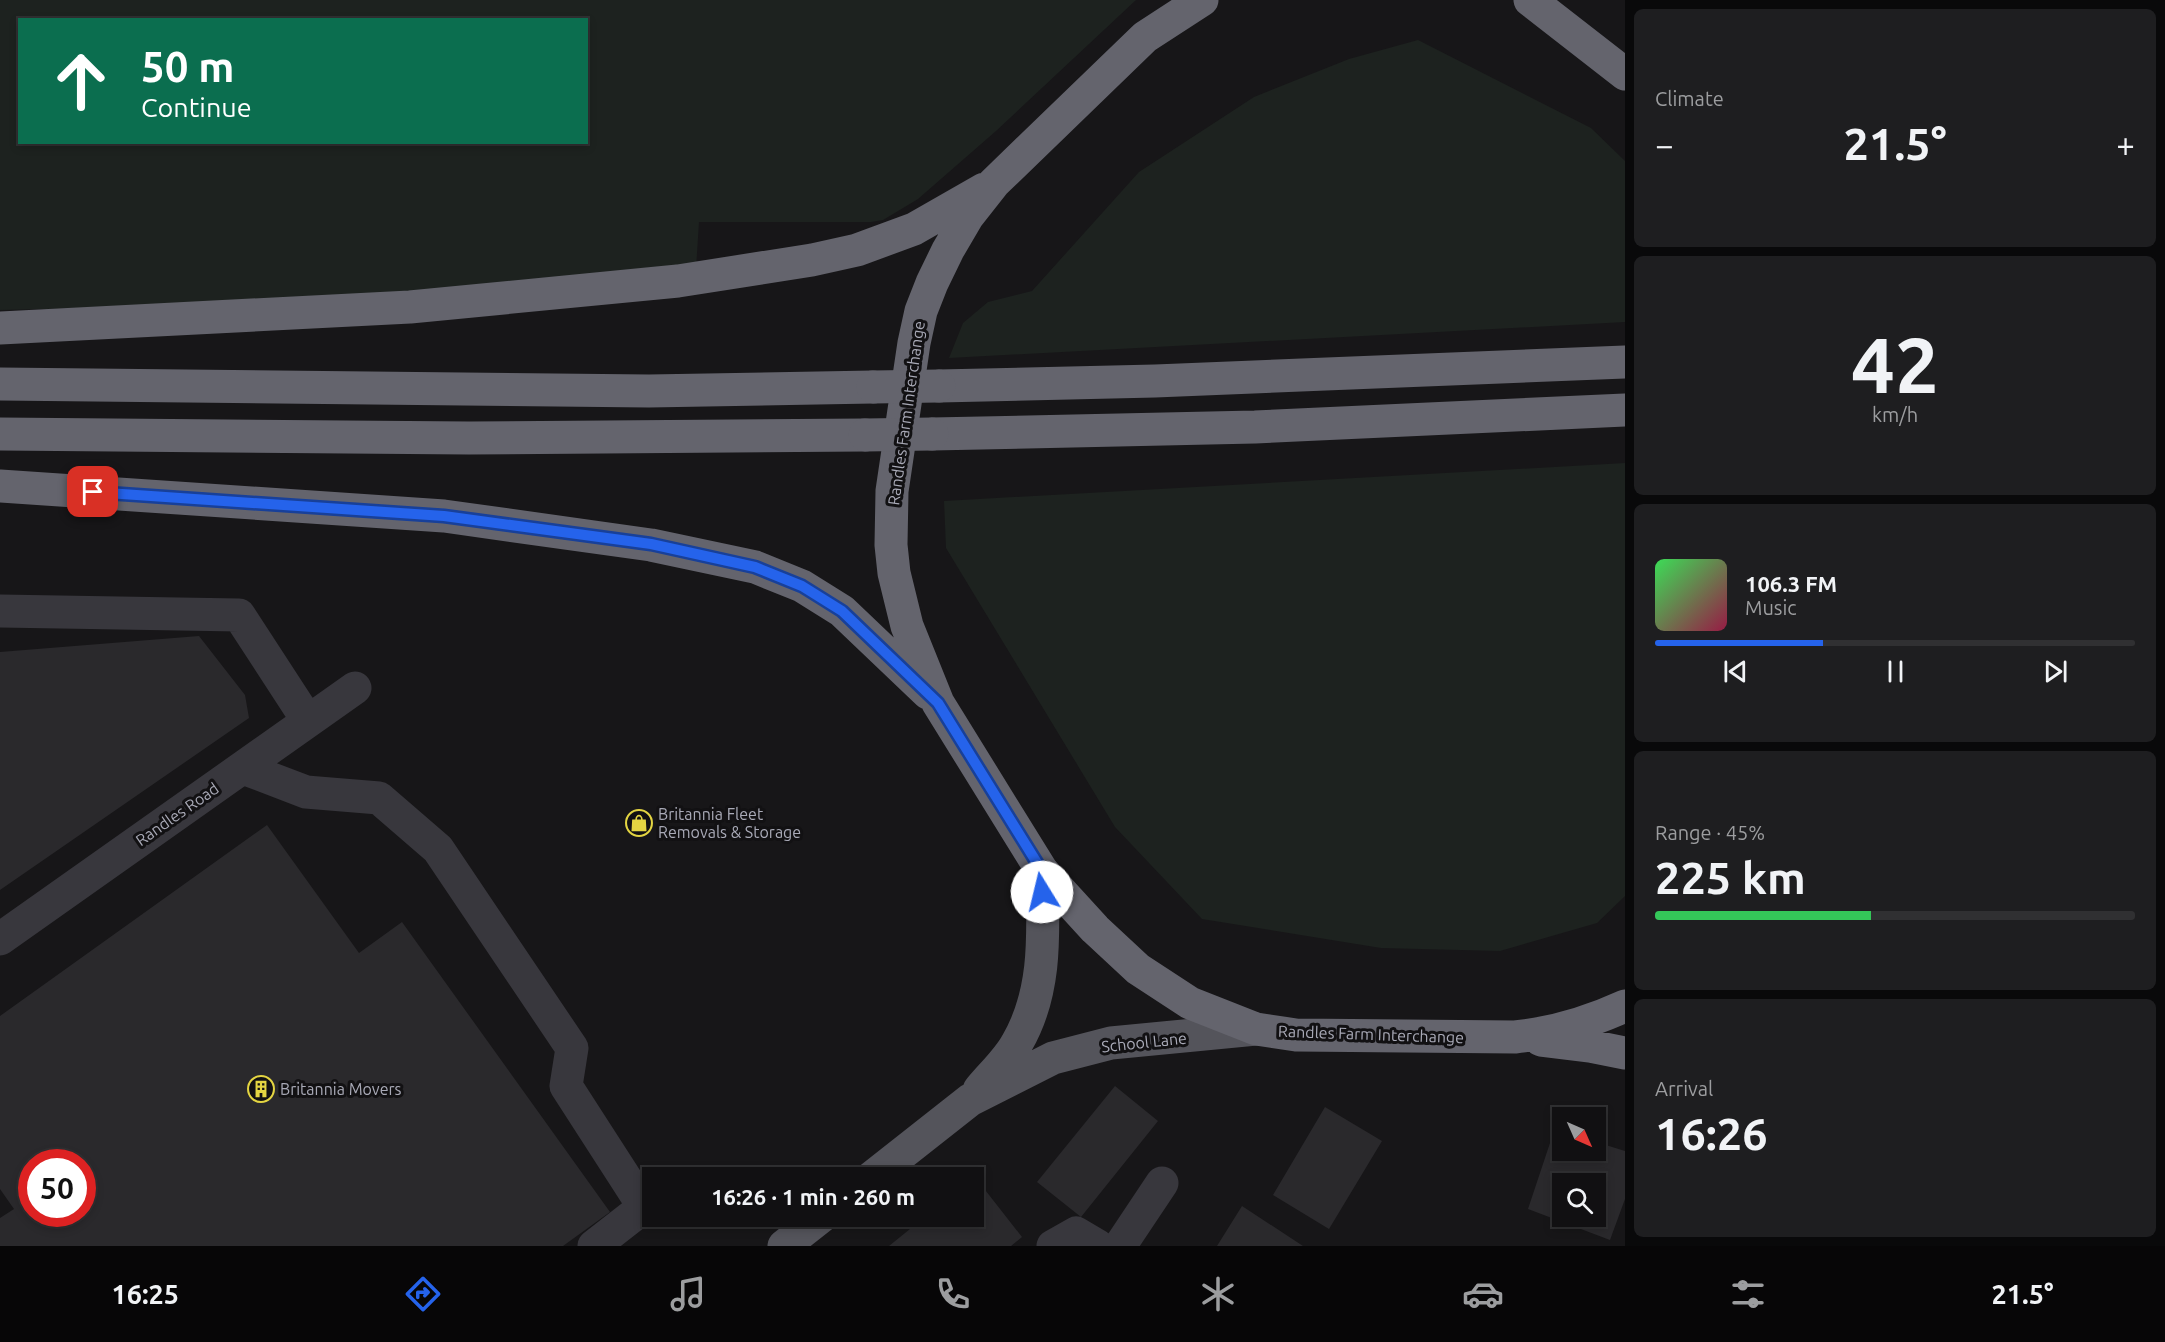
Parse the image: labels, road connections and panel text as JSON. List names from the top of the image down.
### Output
{
  "streets": {
    "highway": ["Randles Farm Interchange"],
    "main road": ["School Lane"],
    "street": ["Randles Road"]
  },
  "crossings": [
    ["Randles Farm Interchange", "School Lane"]
  ],
  "places": {
    "shop": ["Britannia Fleet Removals & Storage"],
    "building": ["Britannia Movers"]
  },
  "north": "bottom right",
  "page": {
    "tile": [
      "Climate",
      ["42", "km/h"],
      ["Range · 45%", "225 km"],
      ["Arrival", "16:26"]
    ],
    "turn": ["50 m", "Continue"],
    "heat": ["−", "21.5°", "+"],
    "song": ["106.3 FM", "Music"],
    "limit": "50",
    "trip": "16:26 · 1 min · 260 m",
    "tabs": ["16:25", "21.5°"]
  }
}
